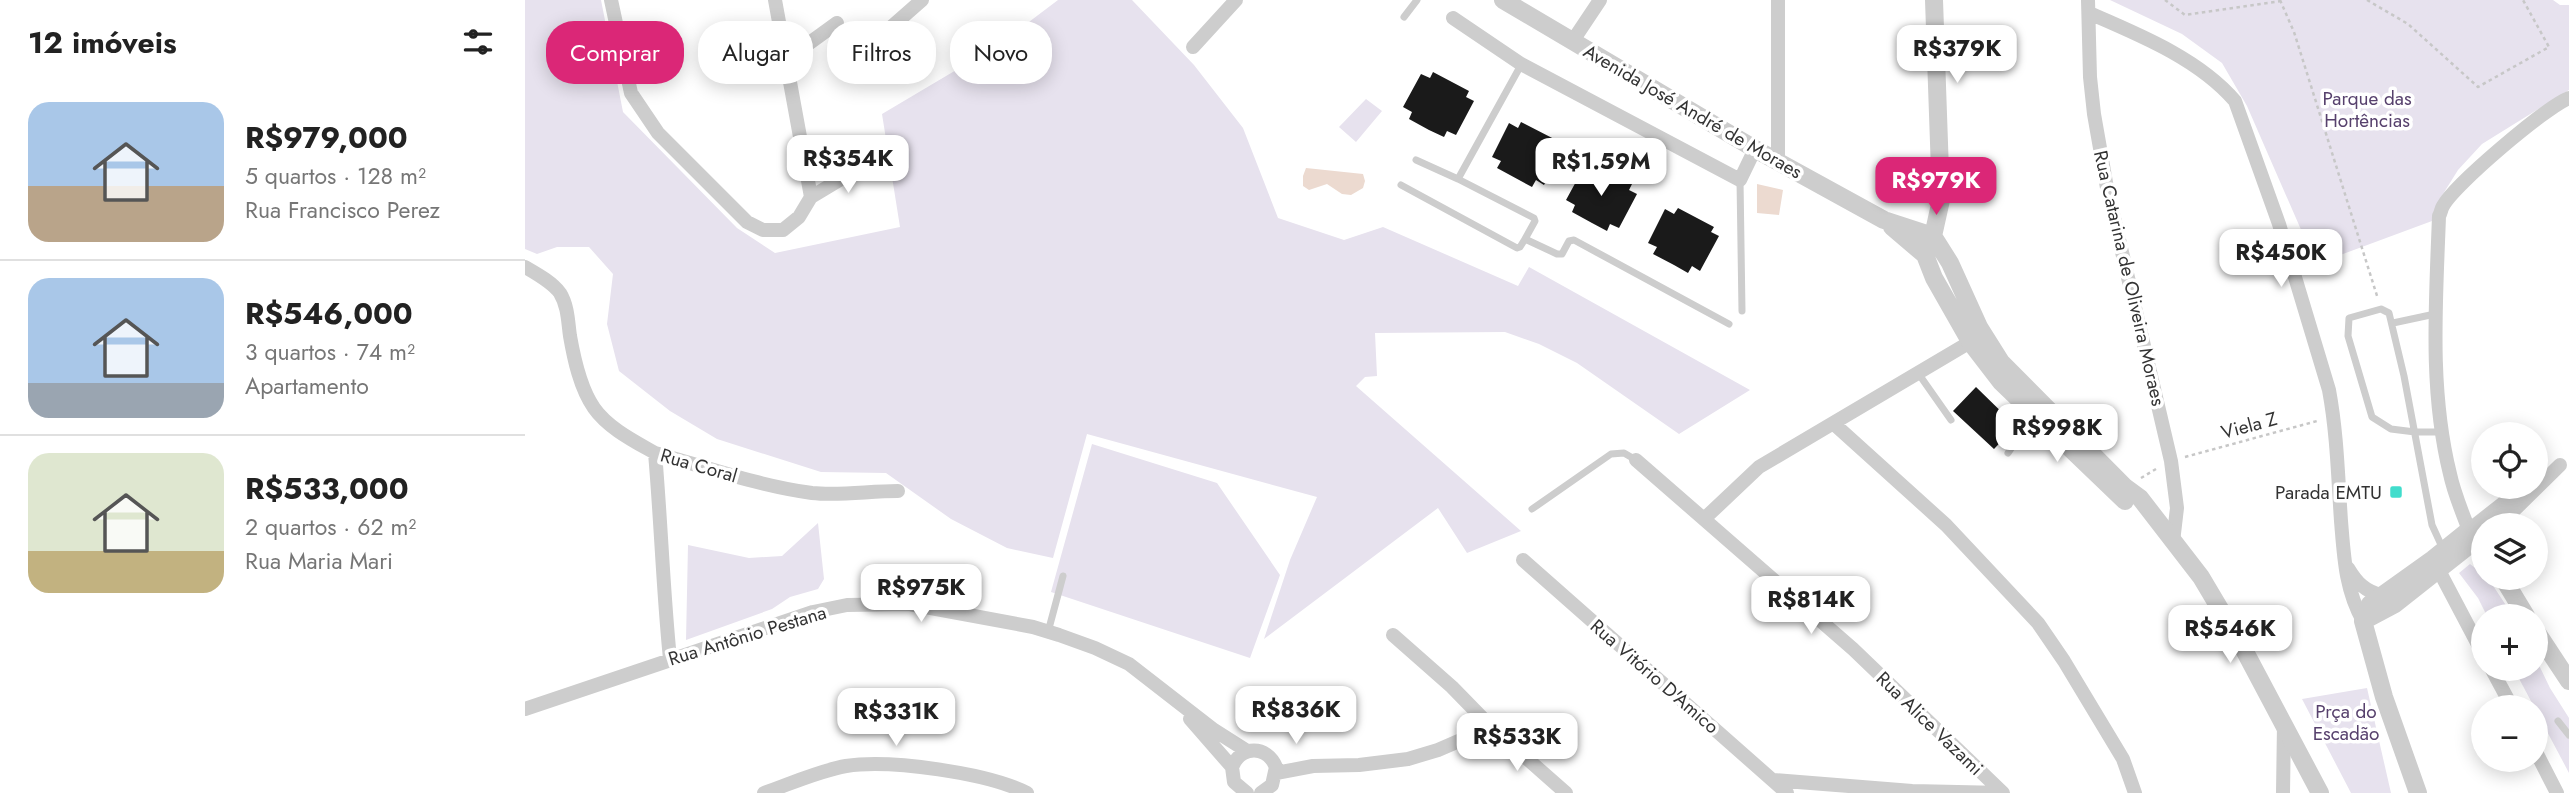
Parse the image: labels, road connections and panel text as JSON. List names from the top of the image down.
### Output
{
  "streets": {
    "street": [
      "Avenida José André de Moraes",
      "Rua Catarina de Oliveira Moraes",
      "Rua Coral",
      "Rua Antônio Pestana",
      "Rua Vitório D'Amico",
      "Rua Alice Vazami"
    ],
    "path": ["Viela Z"]
  },
  "crossings": [
    ["Avenida José André de Moraes", "Rua Catarina de Oliveira Moraes"],
    ["Avenida José André de Moraes", "Viela Z"],
    ["Rua Catarina de Oliveira Moraes", "Viela Z"]
  ],
  "parks": ["Parque das Hortências", "Prça do Escadão"],
  "places": {
    "transit": ["Parada EMTU"]
  },
  "page": {
    "heading": "12 imóveis",
    "chip": [
      "Comprar",
      "Alugar",
      "Filtros",
      "Novo"
    ],
    "price": [
      "R$379K",
      "R$354K",
      "R$1.59M",
      "R$979K",
      "R$450K",
      "R$998K",
      "R$975K",
      "R$814K",
      "R$546K",
      "R$836K",
      "R$331K",
      "R$533K"
    ],
    "list": [
      {
        "name": "R$979,000",
        "note": "5 quartos · 128 m² · Rua Francisco Perez"
      },
      {
        "name": "R$546,000",
        "note": "3 quartos · 74 m² · Apartamento"
      },
      {
        "name": "R$533,000",
        "note": "2 quartos · 62 m² · Rua Maria Mari"
      }
    ],
    "map_buttons": ["+", "−"]
  }
}
